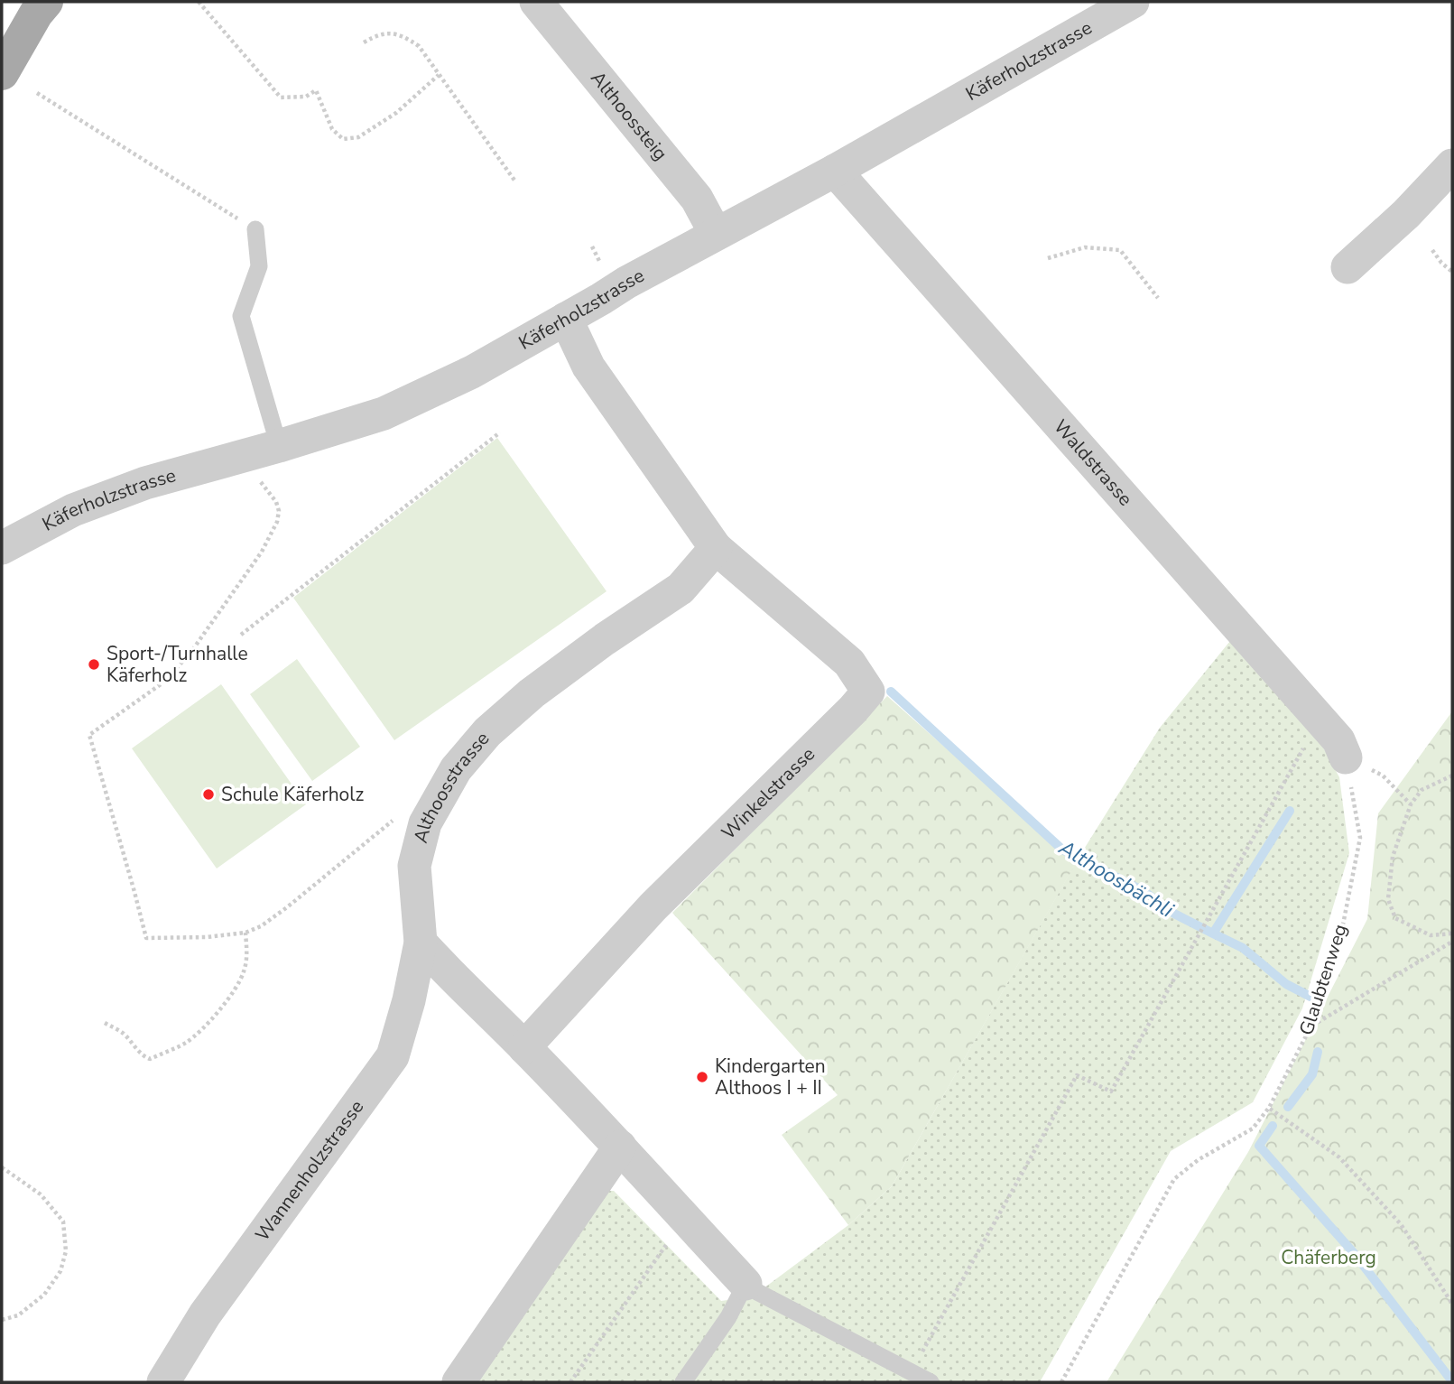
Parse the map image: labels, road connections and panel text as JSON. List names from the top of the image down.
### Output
{
  "streets": {
    "street": [
      "Käferholzstrasse",
      "Althoossteig",
      "Waldstrasse",
      "Althoosstrasse",
      "Winkelstrasse",
      "Wannenholzstrasse"
    ],
    "path": ["Glaubtenweg"]
  },
  "crossings": [
    ["Käferholzstrasse", "Althoossteig"],
    ["Käferholzstrasse", "Waldstrasse"],
    ["Waldstrasse", "Glaubtenweg"],
    ["Althoosstrasse", "Winkelstrasse"],
    ["Althoosstrasse", "Wannenholzstrasse"]
  ],
  "water": ["Althoosbächli"],
  "parks": ["Chäferberg"],
  "places": ["Sport-/Turnhalle Käferholz", "Schule Käferholz", "Kindergarten Althoos I + II"]
}
